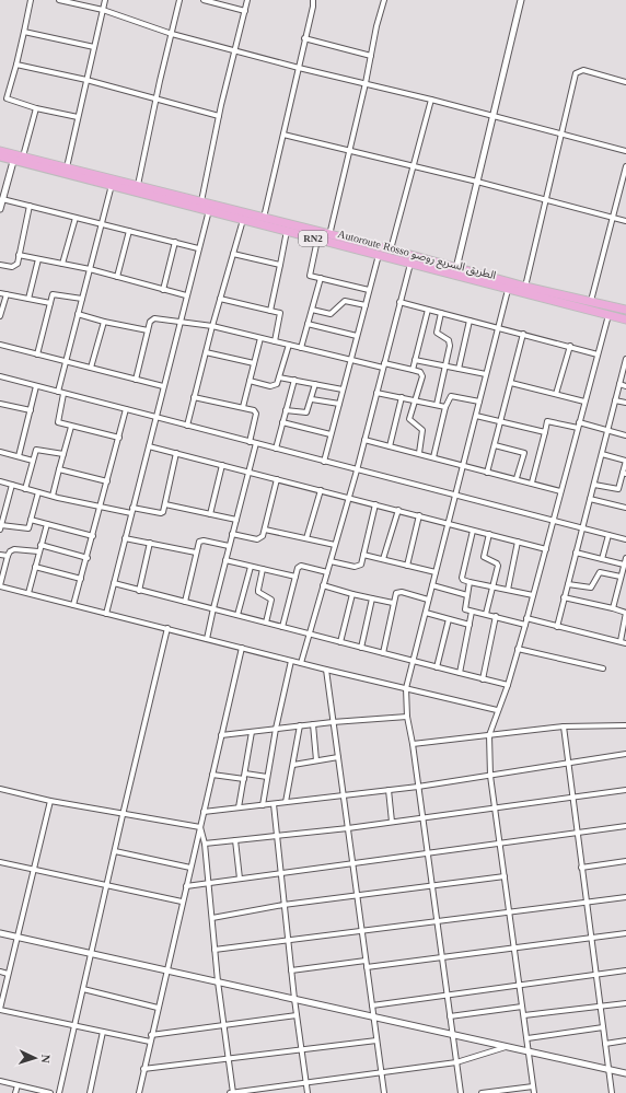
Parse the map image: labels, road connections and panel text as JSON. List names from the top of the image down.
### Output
{
  "streets": {
    "highway": ["RN2", "Autoroute Rosso الطريق السريع روصو"]
  },
  "north": "right"
}
